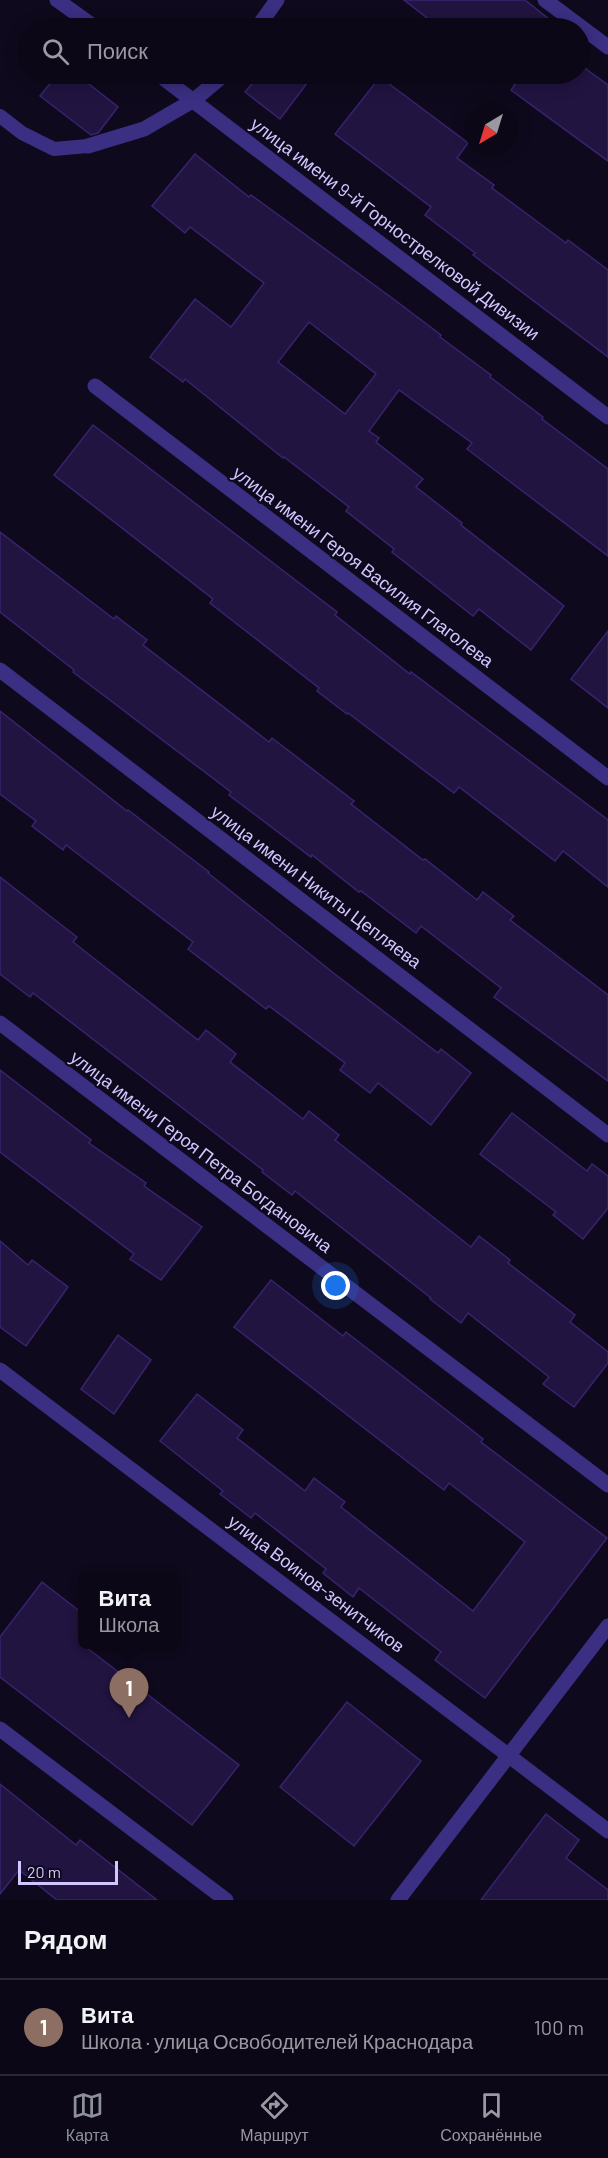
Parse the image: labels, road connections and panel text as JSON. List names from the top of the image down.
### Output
{
  "streets": {
    "street": [
      "улица имени 9-й Горнострелковой Дивизии",
      "улица имени Героя Василия Глаголева",
      "улица имени Никиты Цепляева",
      "улица имени Героя Петра Богдановича",
      "улица Воинов-зенитчиков"
    ]
  },
  "scale_bar": "20 m",
  "north": "bottom left",
  "page": {
    "search": "Поиск",
    "popup": ["Вита", "Школа"],
    "pins": "1",
    "scale": "20 m",
    "heading": "Рядом",
    "list": [
      {
        "mark": "1",
        "name": "Вита",
        "note": "Школа · улица Освободителей Краснодара",
        "value": "100 m"
      }
    ],
    "nav": ["Карта", "Маршрут", "Сохранённые"]
  }
}
